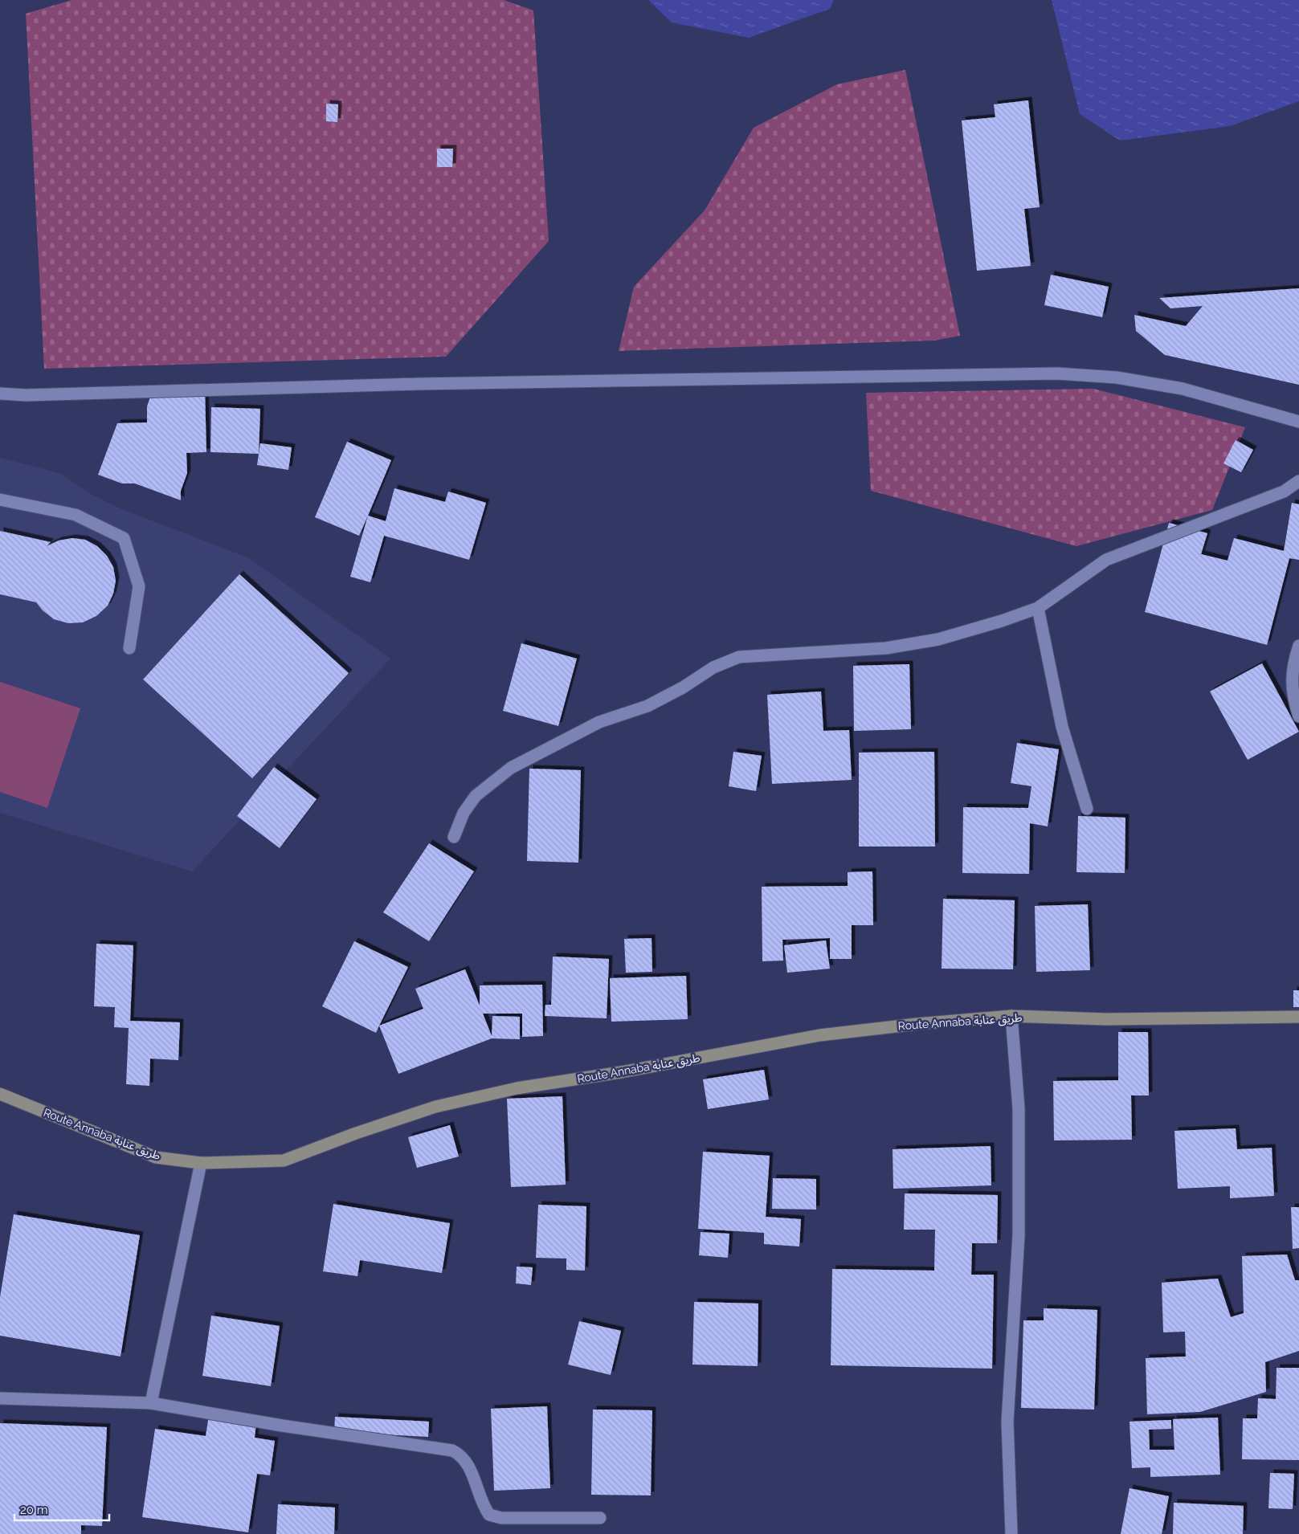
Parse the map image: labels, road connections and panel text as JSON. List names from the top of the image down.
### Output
{
  "streets": {
    "main road": ["Route Annaba طريق عنابة"]
  },
  "scale_bar": "20 m"
}
